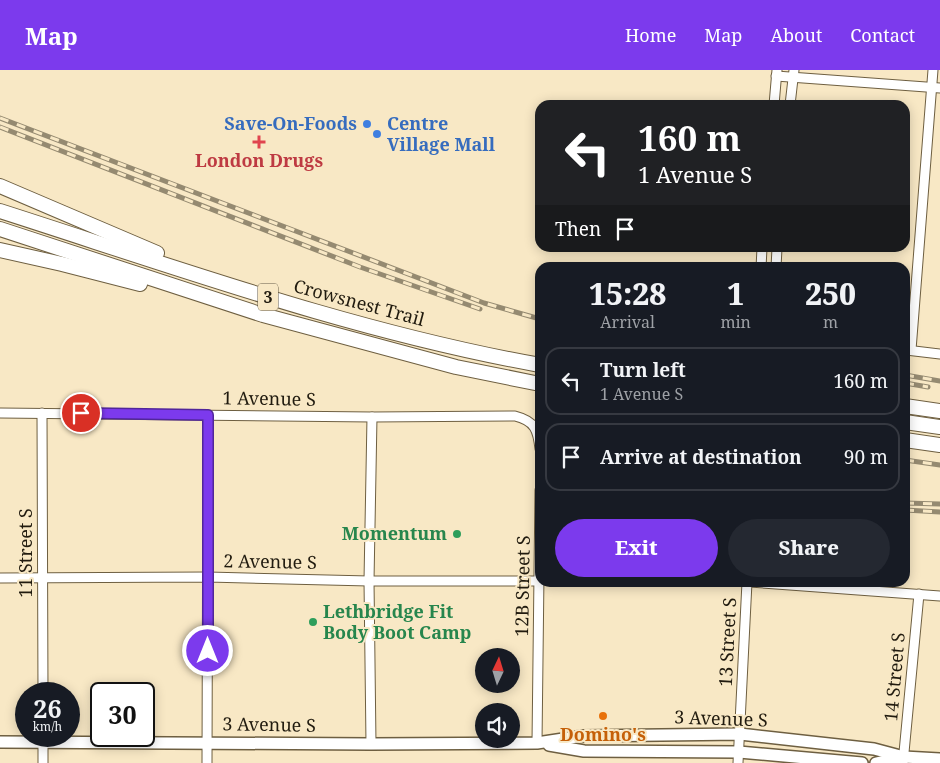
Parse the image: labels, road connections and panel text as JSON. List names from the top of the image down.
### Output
{
  "streets": {
    "highway": ["3", "Crowsnest Trail"],
    "main road": ["3 Avenue S"],
    "street": [
      "1 Avenue S",
      "11 Street S",
      "2 Avenue S",
      "12B Street S",
      "13 Street S",
      "14 Street S"
    ]
  },
  "crossings": [
    ["1 Avenue S", "11 Street S"],
    ["11 Street S", "2 Avenue S"],
    ["12B Street S", "3 Avenue S"],
    ["13 Street S", "3 Avenue S"],
    ["14 Street S", "3 Avenue S"]
  ],
  "places": {
    "other": [
      "Save-On-Foods",
      "Centre Village Mall",
      "Momentum",
      "Lethbridge Fit Body Boot Camp",
      "Domino's"
    ],
    "health": ["London Drugs"]
  },
  "north": "top",
  "page": {
    "header": "Map",
    "nav": [
      "Home",
      "Map",
      "About",
      "Contact"
    ],
    "turn": ["160 m", "1 Avenue S"],
    "then": "Then",
    "eta": [
      "15:28",
      "Arrival",
      "1",
      "min",
      "250",
      "m"
    ],
    "list": [
      {
        "name": "Turn left",
        "note": "1 Avenue S",
        "value": "160 m"
      },
      {
        "name": "Arrive at destination",
        "value": "90 m"
      }
    ],
    "buttons": ["Exit", "Share"],
    "speed": "26 km/h",
    "limit": "30"
  }
}
